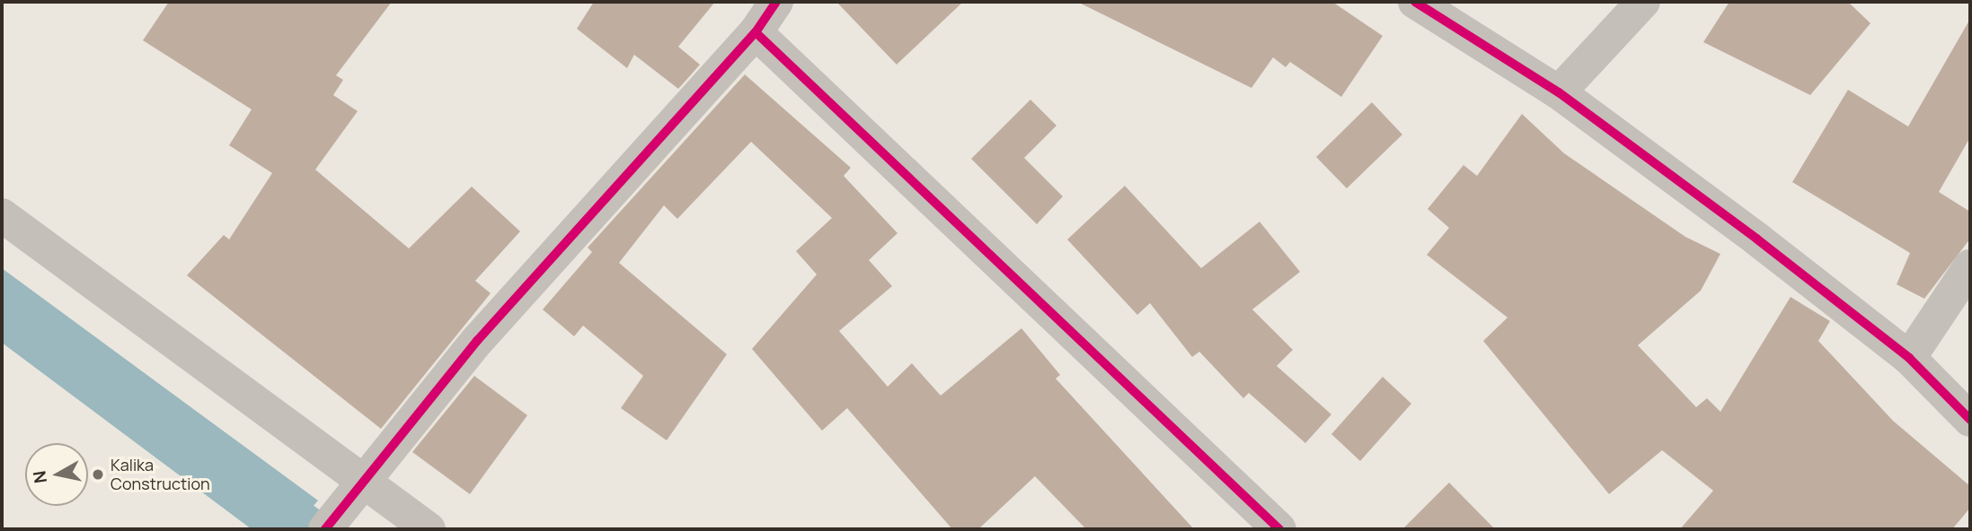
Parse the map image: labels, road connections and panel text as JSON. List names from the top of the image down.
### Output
{
  "places": ["Kalika Construction"],
  "north": "left"
}
